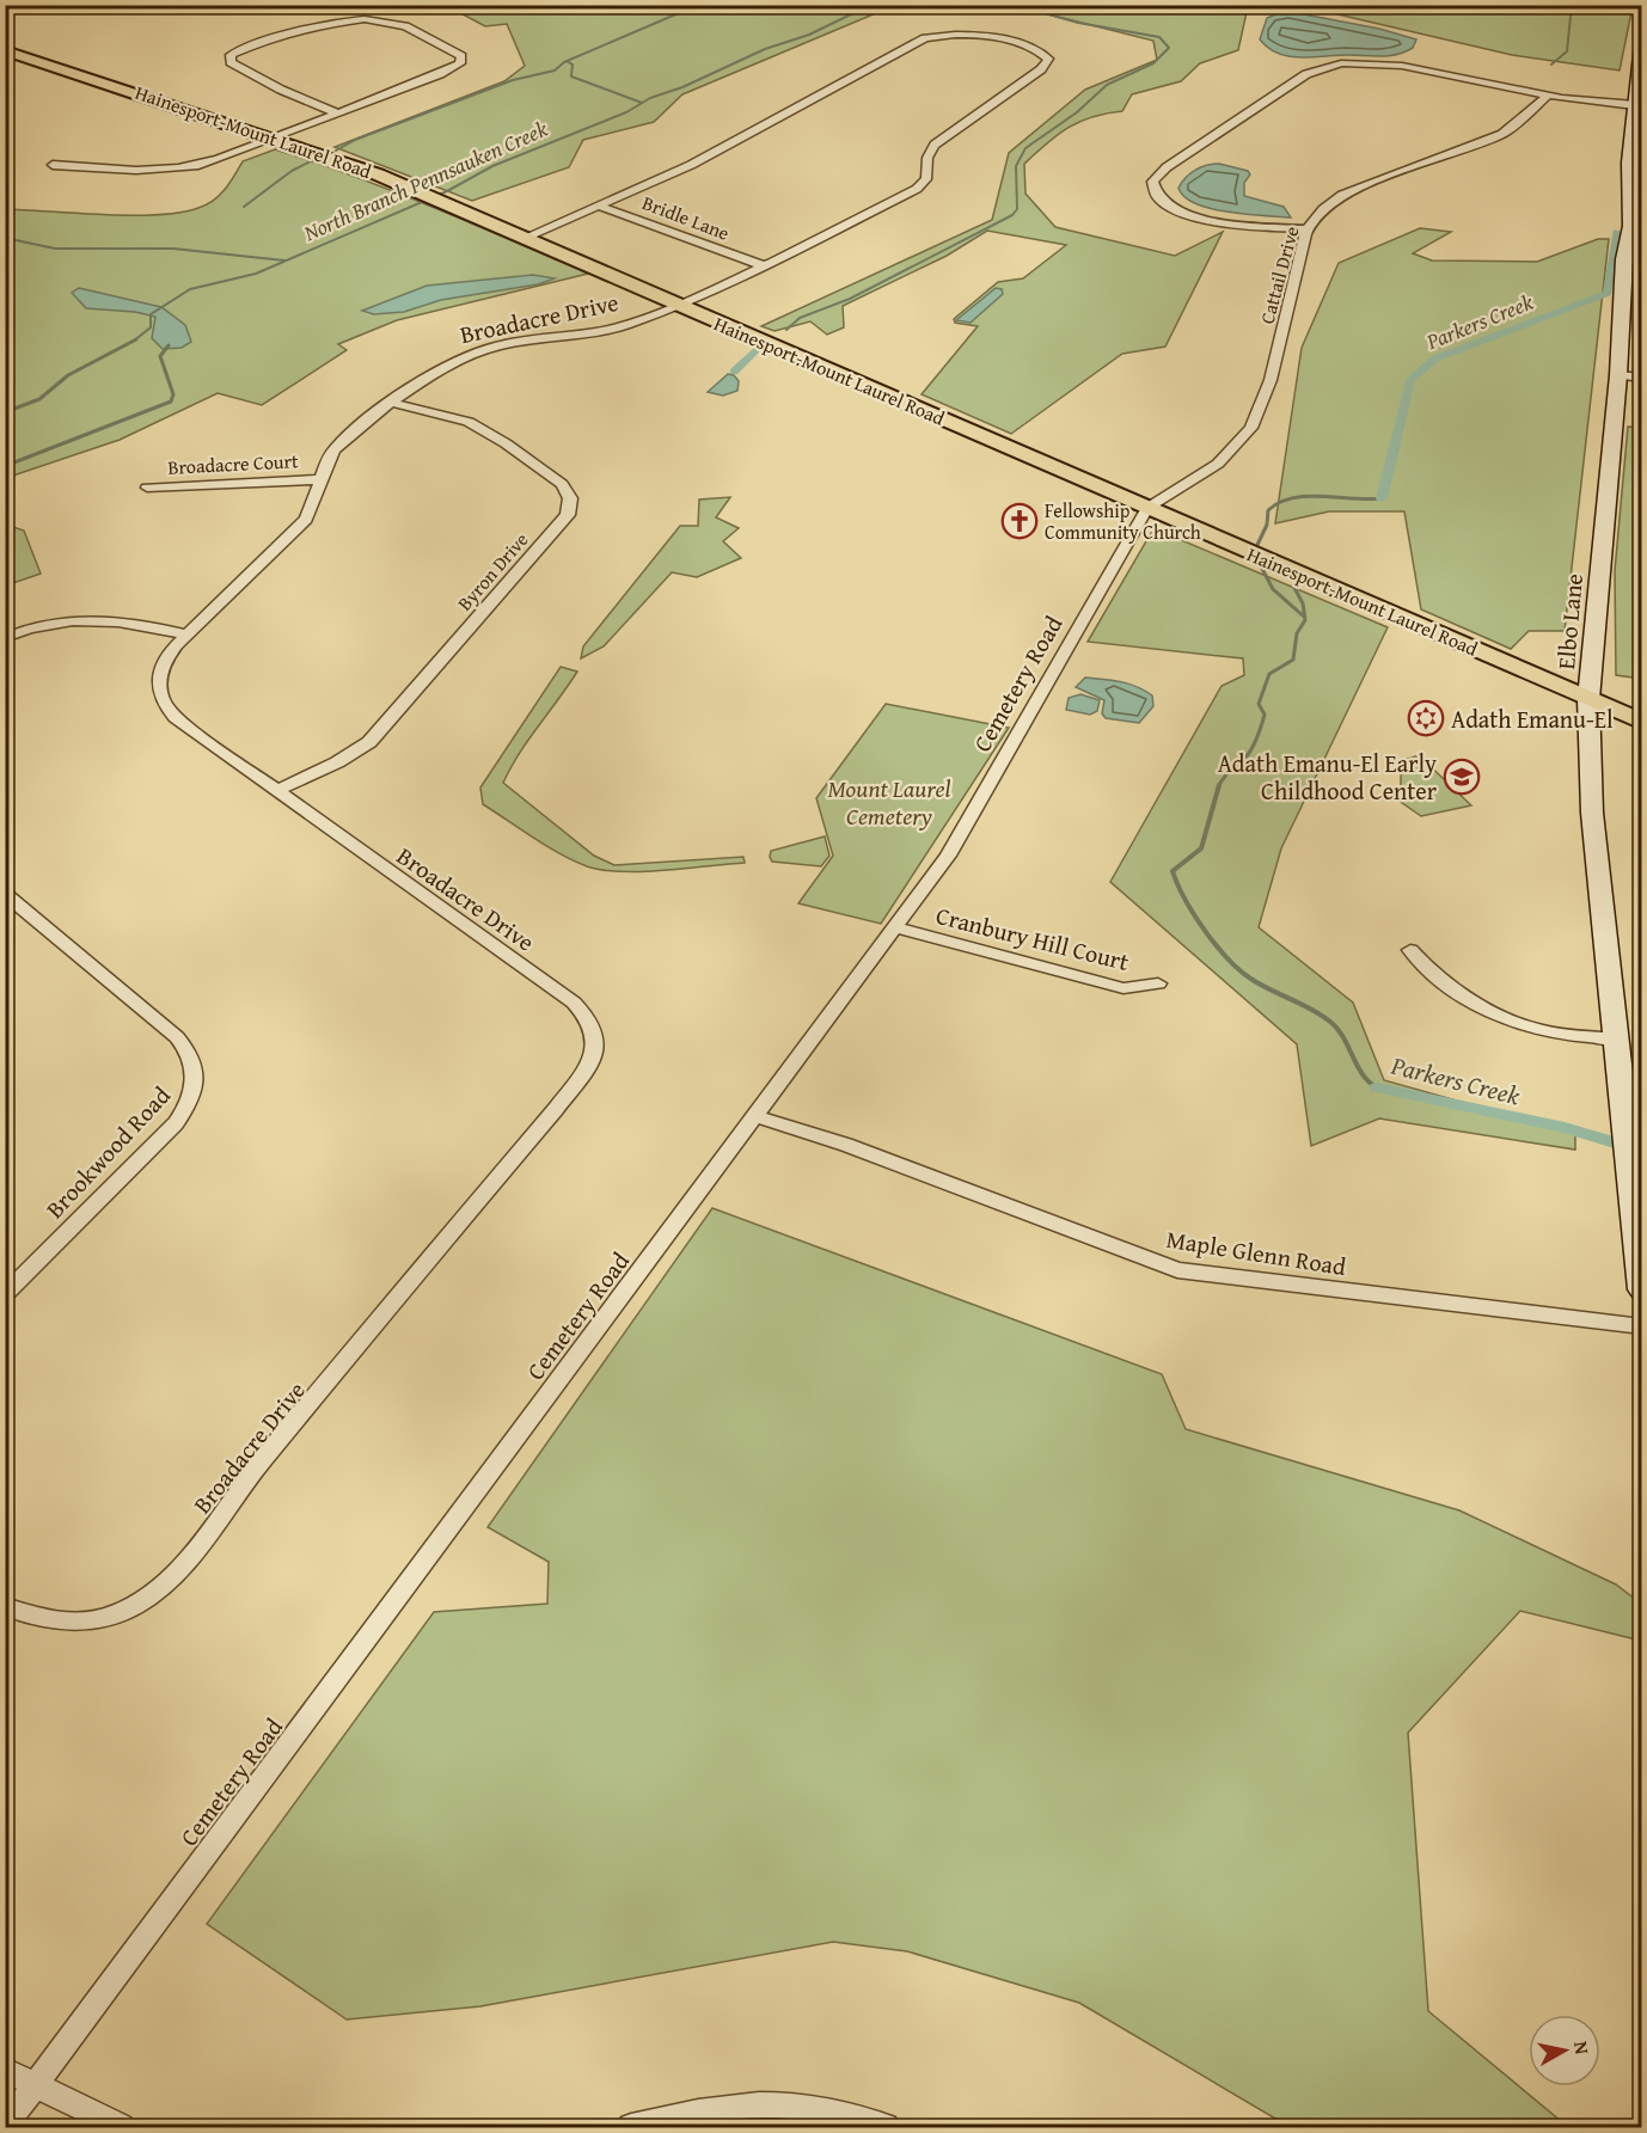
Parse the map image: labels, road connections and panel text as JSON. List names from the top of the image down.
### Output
{
  "streets": {
    "main road": ["Hainesport-Mount Laurel Road"],
    "street": [
      "Bridle Lane",
      "Cattail Drive",
      "Broadacre Drive",
      "Broadacre Court",
      "Byron Drive",
      "Elbo Lane",
      "Cemetery Road",
      "Cranbury Hill Court",
      "Brookwood Road",
      "Maple Glenn Road"
    ]
  },
  "crossings": [
    ["Hainesport-Mount Laurel Road", "Cattail Drive"],
    ["Hainesport-Mount Laurel Road", "Broadacre Drive"],
    ["Hainesport-Mount Laurel Road", "Elbo Lane"],
    ["Hainesport-Mount Laurel Road", "Cemetery Road"],
    ["Bridle Lane", "Broadacre Drive"],
    ["Cattail Drive", "Cemetery Road"],
    ["Broadacre Drive", "Broadacre Court"],
    ["Broadacre Drive", "Byron Drive"],
    ["Cemetery Road", "Cranbury Hill Court"],
    ["Cemetery Road", "Maple Glenn Road"]
  ],
  "water": ["North Branch Pennsauken Creek", "Parkers Creek"],
  "parks": ["Mount Laurel Cemetery"],
  "places": {
    "church": ["Fellowship Community Church"],
    "synagogue": ["Adath Emanu-El"],
    "school or university": ["Adath Emanu-El Early Childhood Center"]
  },
  "north": "right"
}
